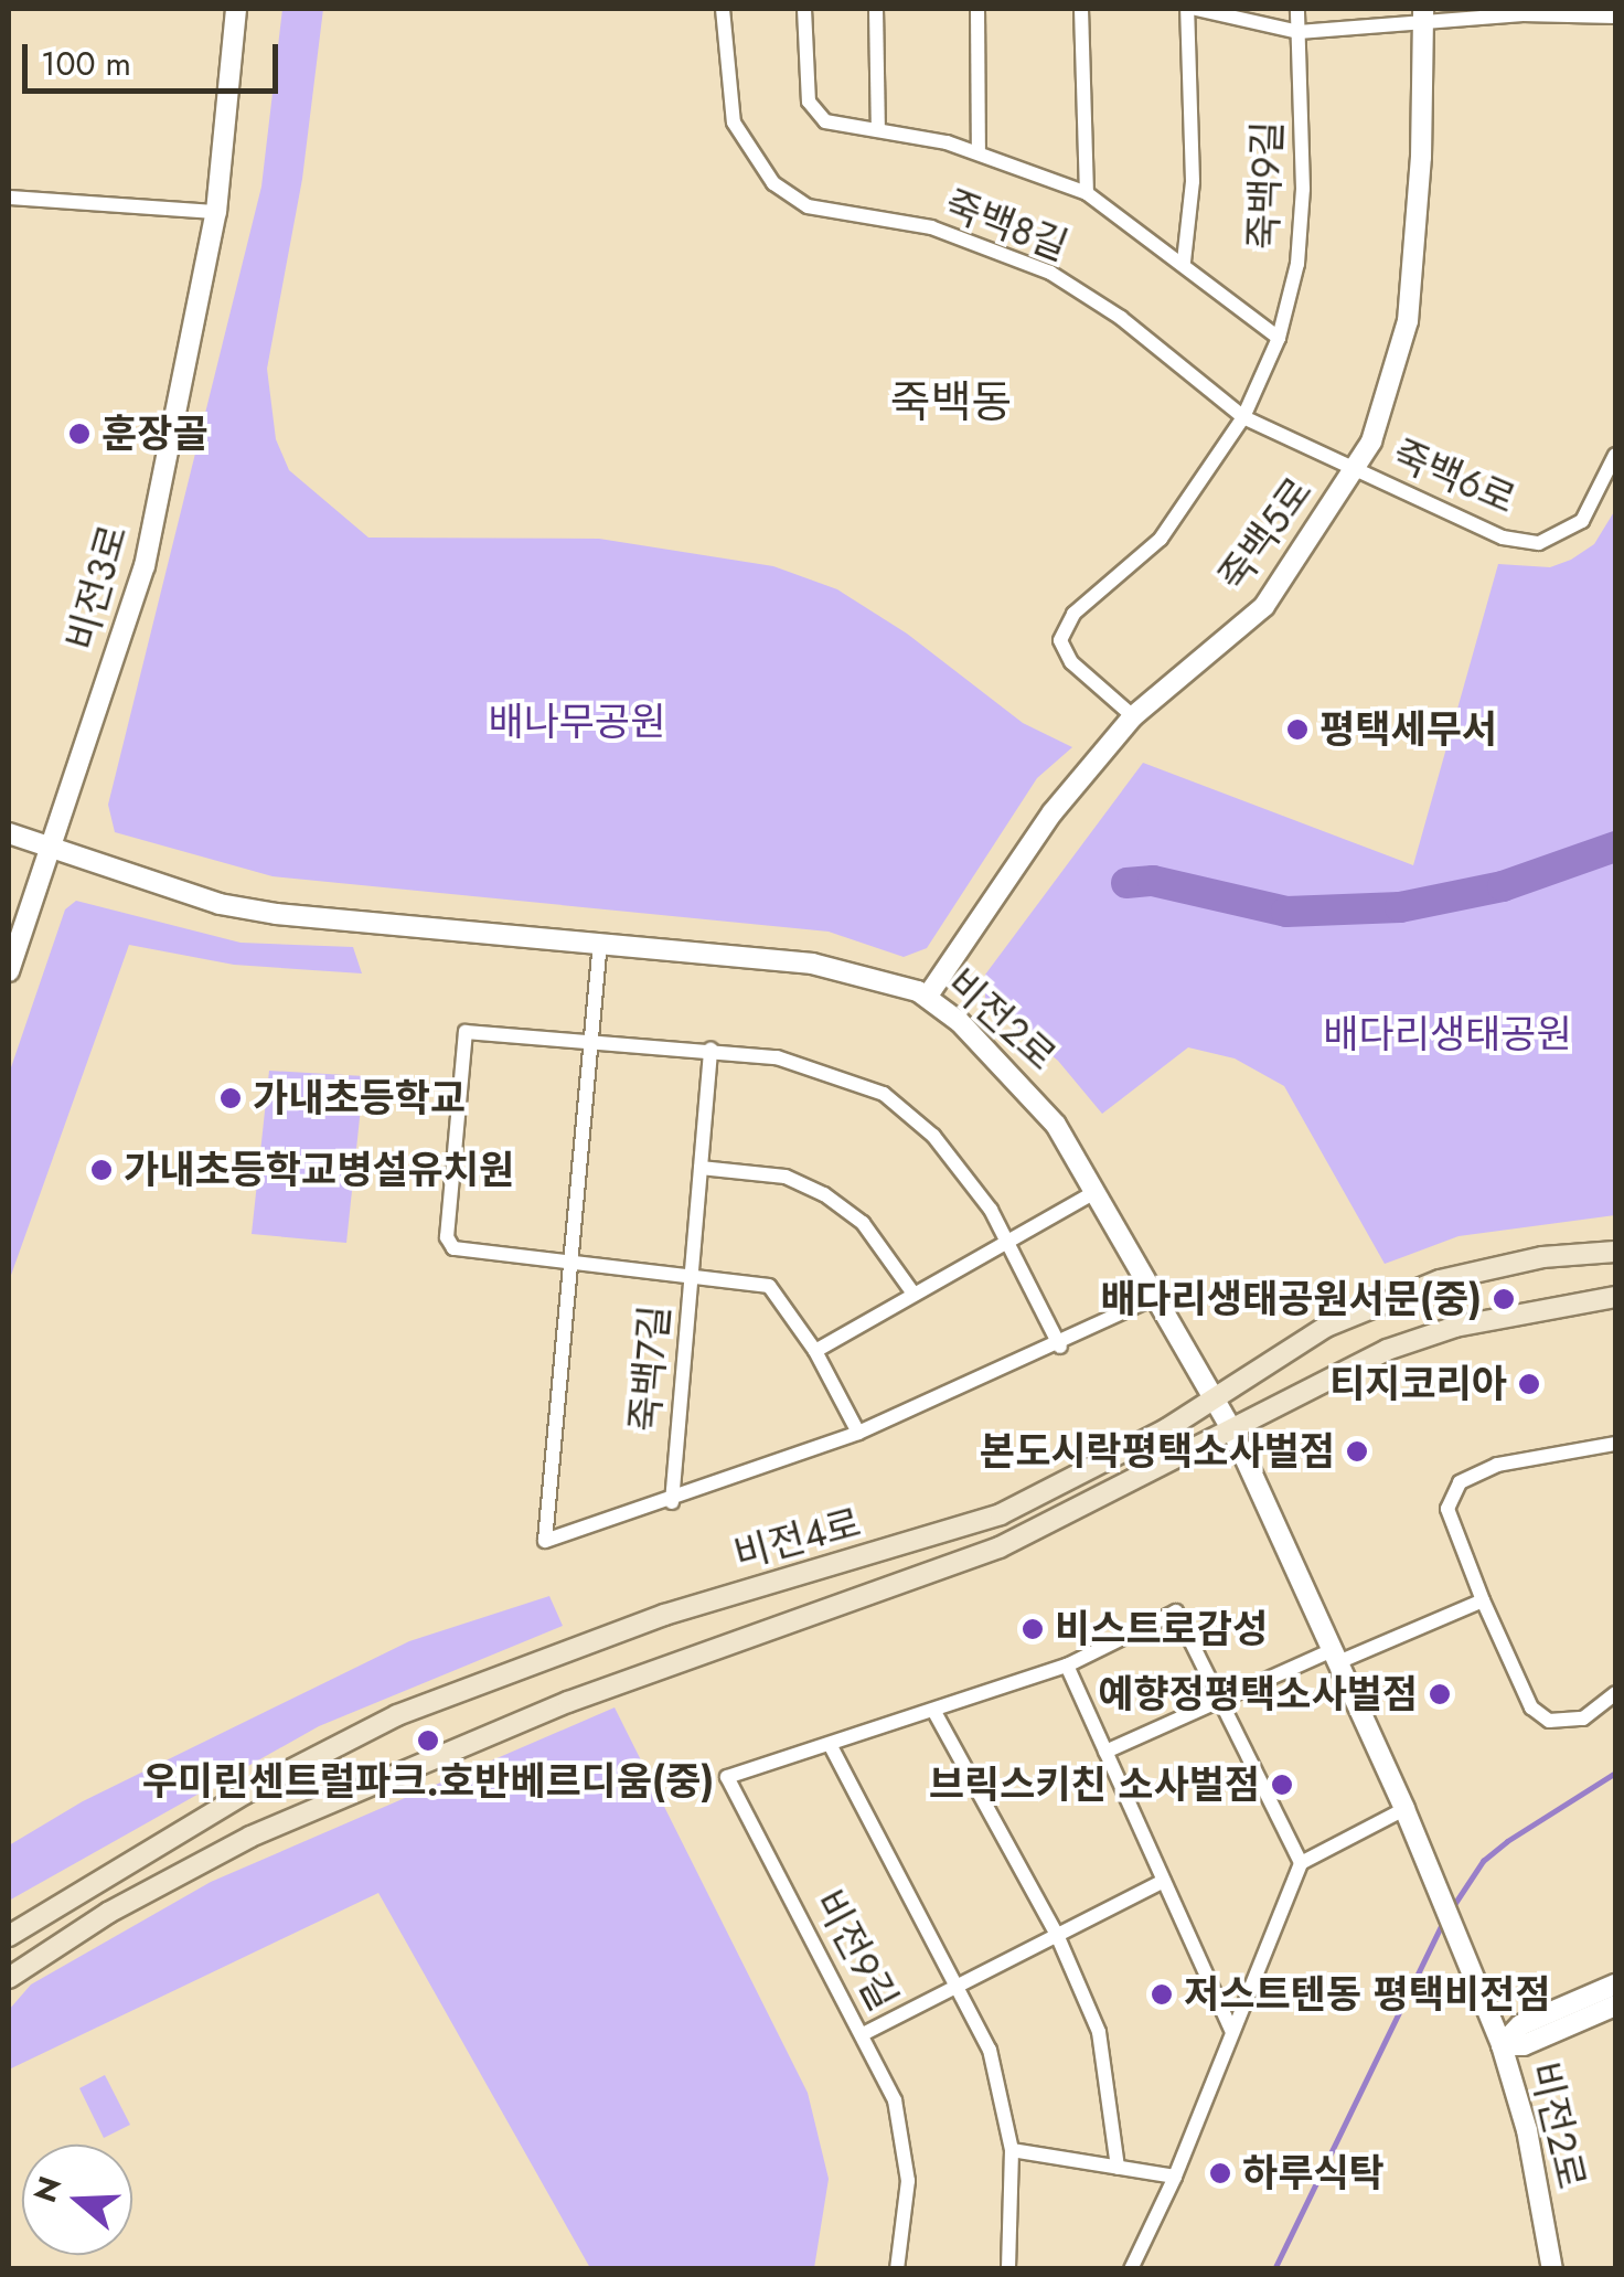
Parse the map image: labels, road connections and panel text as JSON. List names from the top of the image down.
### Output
{
  "streets": {
    "main road": ["비전4로"],
    "street": [
      "죽백9길",
      "죽백8길",
      "죽백6로",
      "죽백5로",
      "비전3로",
      "비전2로",
      "죽백7길",
      "비전9길"
    ]
  },
  "crossings": [
    ["죽백9길", "죽백8길"],
    ["죽백9길", "죽백5로"],
    ["죽백8길", "죽백6로"],
    ["죽백8길", "죽백5로"],
    ["죽백6로", "죽백5로"],
    ["죽백5로", "비전2로"],
    ["비전3로", "비전2로"],
    ["비전2로", "비전4로"]
  ],
  "districts": ["죽백동"],
  "parks": ["배나무공원", "배다리생태공원"],
  "places": [
    "훈장골",
    "평택세무서",
    "가내초등학교",
    "가내초등학교병설유치원",
    "배다리생태공원서문(중)",
    "티지코리아",
    "본도시락평택소사벌점",
    "비스트로감성",
    "예향정평택소사벌점",
    "우미린센트럴파크.호반베르디움(중)",
    "브릭스키친 소사벌점",
    "저스트텐동 평택비전점",
    "하루식탁"
  ],
  "scale_bar": "100 m",
  "north": "left"
}
